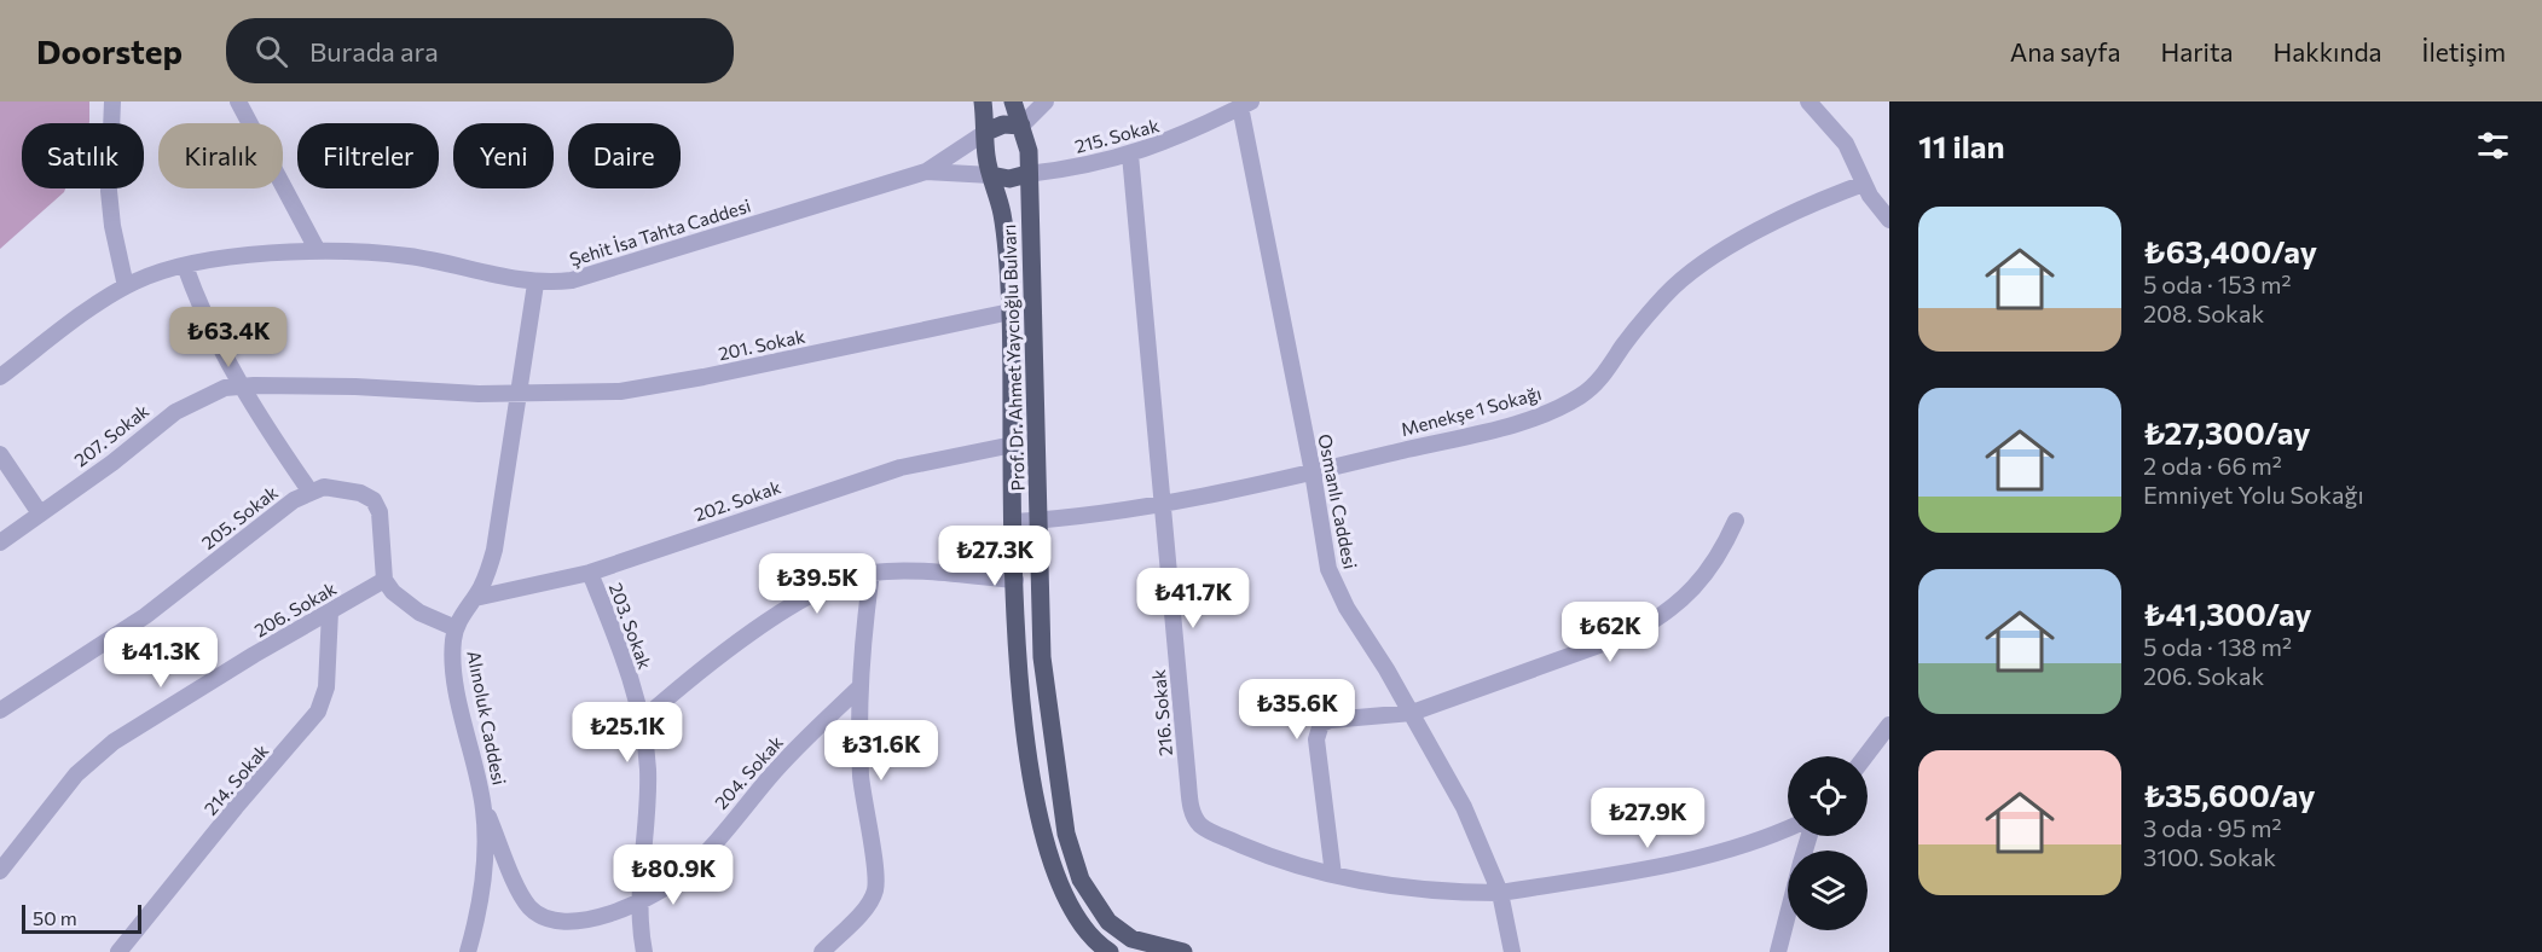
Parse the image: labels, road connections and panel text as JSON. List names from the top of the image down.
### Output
{
  "streets": {
    "main road": ["Prof. Dr. Ahmet Yaycıoğlu Bulvarı"],
    "street": [
      "215. Sokak",
      "Şehit İsa Tahta Caddesi",
      "201. Sokak",
      "Menekşe 1 Sokağı",
      "207. Sokak",
      "202. Sokak",
      "Osmanlı Caddesi",
      "205. Sokak",
      "206. Sokak",
      "203. Sokak",
      "216. Sokak",
      "Alınoluk Caddesi",
      "204. Sokak",
      "214. Sokak"
    ]
  },
  "crossings": [
    ["215. Sokak", "Prof. Dr. Ahmet Yaycıoğlu Bulvarı"],
    ["215. Sokak", "Osmanlı Caddesi"],
    ["215. Sokak", "216. Sokak"],
    ["Şehit İsa Tahta Caddesi", "Prof. Dr. Ahmet Yaycıoğlu Bulvarı"],
    ["Şehit İsa Tahta Caddesi", "Alınoluk Caddesi"],
    ["201. Sokak", "Prof. Dr. Ahmet Yaycıoğlu Bulvarı"],
    ["201. Sokak", "207. Sokak"],
    ["201. Sokak", "Alınoluk Caddesi"],
    ["Prof. Dr. Ahmet Yaycıoğlu Bulvarı", "Menekşe 1 Sokağı"],
    ["Prof. Dr. Ahmet Yaycıoğlu Bulvarı", "202. Sokak"],
    ["Menekşe 1 Sokağı", "Osmanlı Caddesi"],
    ["Menekşe 1 Sokağı", "216. Sokak"],
    ["207. Sokak", "Alınoluk Caddesi"],
    ["202. Sokak", "203. Sokak"],
    ["202. Sokak", "Alınoluk Caddesi"],
    ["Osmanlı Caddesi", "216. Sokak"],
    ["206. Sokak", "214. Sokak"],
    ["203. Sokak", "204. Sokak"],
    ["Alınoluk Caddesi", "204. Sokak"]
  ],
  "scale_bar": "50 m",
  "page": {
    "header": "Doorstep",
    "search": "Burada ara",
    "nav": [
      "Ana sayfa",
      "Harita",
      "Hakkında",
      "İletişim"
    ],
    "heading": "11 ilan",
    "chip": [
      "Satılık",
      "Kiralık",
      "Filtreler",
      "Yeni",
      "Daire"
    ],
    "list": [
      {
        "name": "₺63,400/ay",
        "note": "5 oda · 153 m² · 208. Sokak"
      },
      {
        "name": "₺27,300/ay",
        "note": "2 oda · 66 m² · Emniyet Yolu Sokağı"
      },
      {
        "name": "₺41,300/ay",
        "note": "5 oda · 138 m² · 206. Sokak"
      },
      {
        "name": "₺35,600/ay",
        "note": "3 oda · 95 m² · 3100. Sokak"
      }
    ],
    "price": [
      "₺63.4K",
      "₺27.3K",
      "₺39.5K",
      "₺41.7K",
      "₺62K",
      "₺41.3K",
      "₺35.6K",
      "₺25.1K",
      "₺31.6K",
      "₺27.9K",
      "₺80.9K"
    ],
    "scale": "50 m"
  }
}
